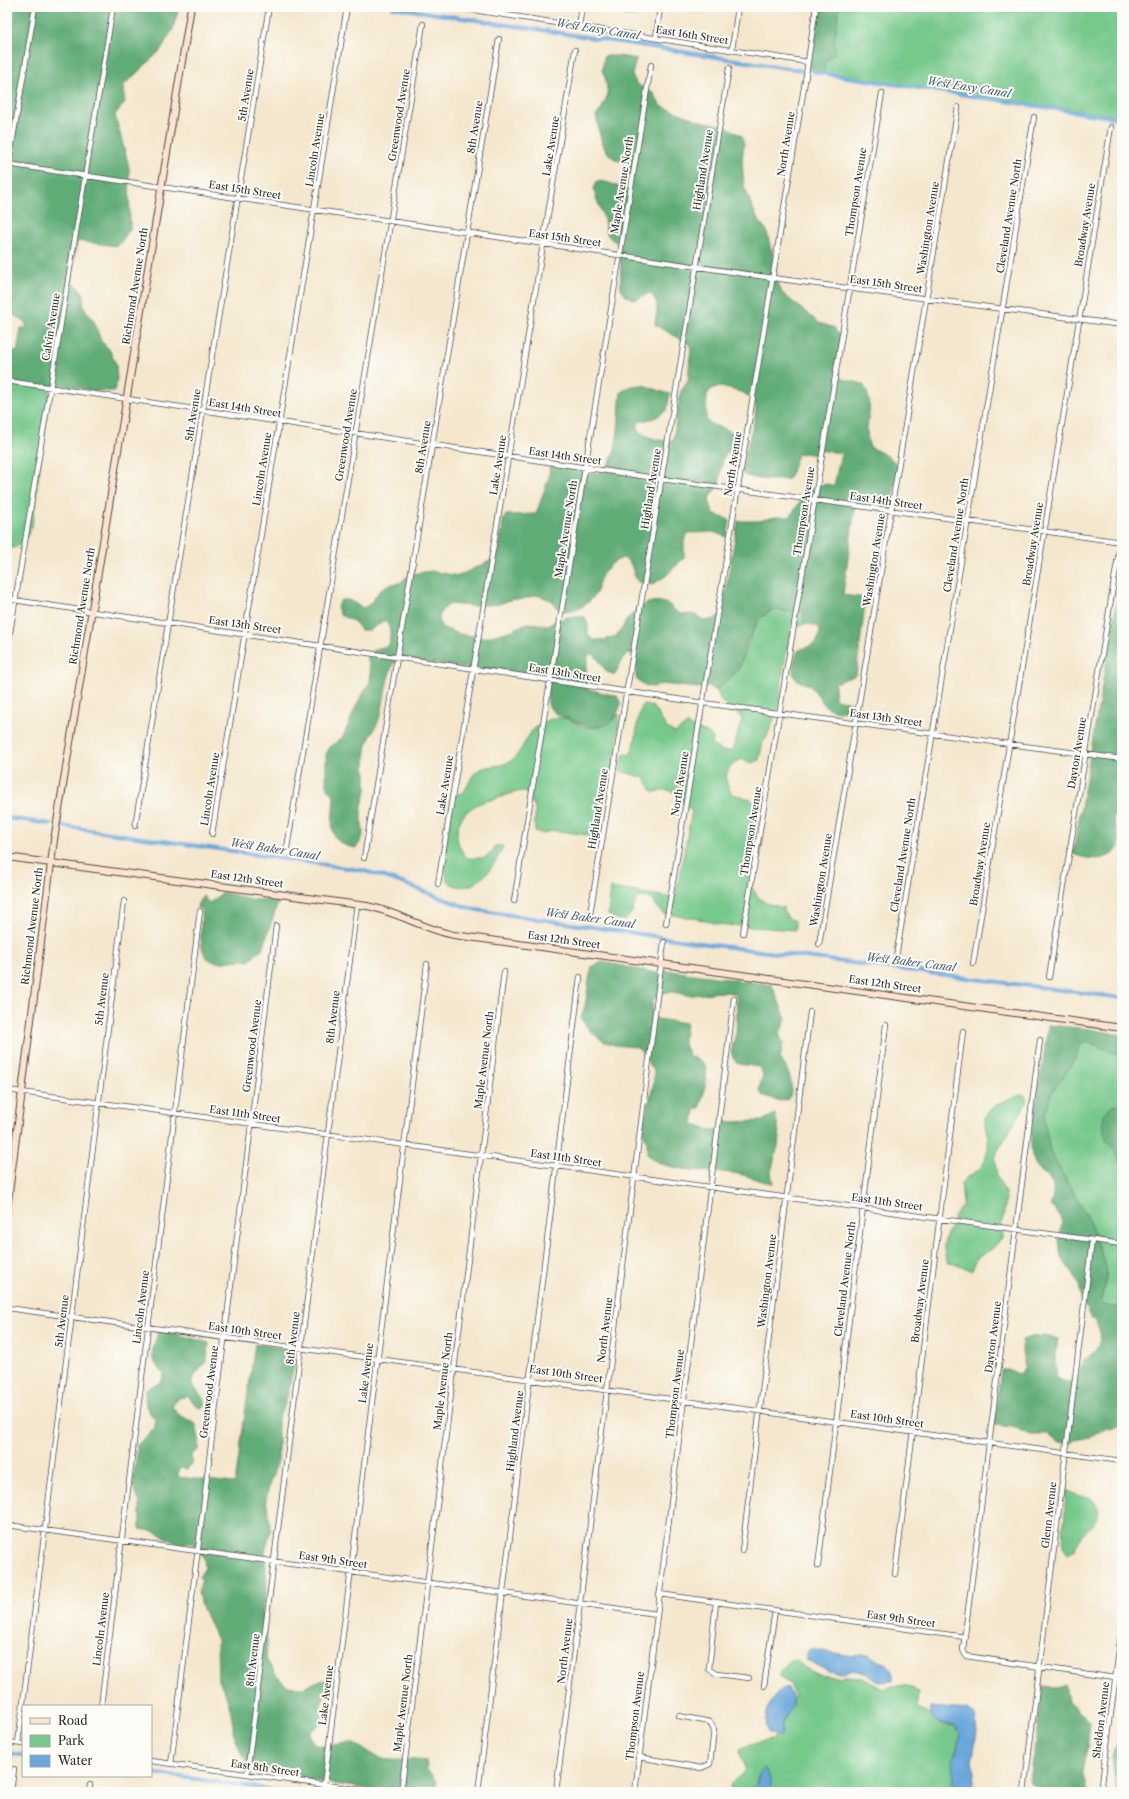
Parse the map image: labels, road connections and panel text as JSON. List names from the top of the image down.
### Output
{
  "streets": {
    "street": [
      "East 16th Street",
      "5th Avenue",
      "Greenwood Avenue",
      "8th Avenue",
      "North Avenue",
      "Lake Avenue",
      "Lincoln Avenue",
      "Highland Avenue",
      "Maple Avenue North",
      "East 15th Street",
      "Thompson Avenue",
      "Cleveland Avenue North",
      "Broadway Avenue",
      "Washington Avenue",
      "Richmond Avenue North",
      "Calvin Avenue",
      "East 14th Street",
      "East 13th Street",
      "Dayton Avenue",
      "East 12th Street",
      "East 11th Street",
      "East 10th Street",
      "Glenn Avenue",
      "East 9th Street",
      "Sheldon Avenue",
      "East 8th Street"
    ]
  },
  "crossings": [
    ["East 16th Street", "North Avenue"],
    ["5th Avenue", "East 15th Street"],
    ["5th Avenue", "East 14th Street"],
    ["5th Avenue", "East 13th Street"],
    ["5th Avenue", "East 11th Street"],
    ["5th Avenue", "East 10th Street"],
    ["5th Avenue", "East 9th Street"],
    ["Greenwood Avenue", "East 15th Street"],
    ["Greenwood Avenue", "East 14th Street"],
    ["Greenwood Avenue", "East 13th Street"],
    ["Greenwood Avenue", "East 11th Street"],
    ["Greenwood Avenue", "East 10th Street"],
    ["Greenwood Avenue", "East 9th Street"],
    ["Greenwood Avenue", "East 8th Street"],
    ["8th Avenue", "East 15th Street"],
    ["8th Avenue", "East 14th Street"],
    ["8th Avenue", "East 13th Street"],
    ["8th Avenue", "East 12th Street"],
    ["8th Avenue", "East 11th Street"],
    ["8th Avenue", "East 10th Street"],
    ["8th Avenue", "East 9th Street"],
    ["8th Avenue", "East 8th Street"],
    ["North Avenue", "East 15th Street"],
    ["North Avenue", "East 14th Street"],
    ["North Avenue", "East 13th Street"],
    ["North Avenue", "East 12th Street"],
    ["North Avenue", "East 11th Street"],
    ["North Avenue", "East 10th Street"],
    ["North Avenue", "East 9th Street"],
    ["Lake Avenue", "East 15th Street"],
    ["Lake Avenue", "East 14th Street"],
    ["Lake Avenue", "East 13th Street"],
    ["Lake Avenue", "East 11th Street"],
    ["Lake Avenue", "East 10th Street"],
    ["Lake Avenue", "East 9th Street"],
    ["Lake Avenue", "East 8th Street"],
    ["Lincoln Avenue", "East 15th Street"],
    ["Lincoln Avenue", "East 14th Street"],
    ["Lincoln Avenue", "East 13th Street"],
    ["Lincoln Avenue", "East 11th Street"],
    ["Lincoln Avenue", "East 10th Street"],
    ["Lincoln Avenue", "East 9th Street"],
    ["Highland Avenue", "East 15th Street"],
    ["Highland Avenue", "East 14th Street"],
    ["Highland Avenue", "East 13th Street"],
    ["Highland Avenue", "East 11th Street"],
    ["Highland Avenue", "East 10th Street"],
    ["Highland Avenue", "East 9th Street"],
    ["Maple Avenue North", "East 15th Street"],
    ["Maple Avenue North", "East 14th Street"],
    ["Maple Avenue North", "East 13th Street"],
    ["Maple Avenue North", "East 11th Street"],
    ["Maple Avenue North", "East 10th Street"],
    ["Maple Avenue North", "East 9th Street"],
    ["East 15th Street", "Thompson Avenue"],
    ["East 15th Street", "Cleveland Avenue North"],
    ["East 15th Street", "Broadway Avenue"],
    ["East 15th Street", "Washington Avenue"],
    ["East 15th Street", "Richmond Avenue North"],
    ["East 15th Street", "Calvin Avenue"],
    ["Thompson Avenue", "East 14th Street"],
    ["Thompson Avenue", "East 13th Street"],
    ["Thompson Avenue", "East 11th Street"],
    ["Thompson Avenue", "East 10th Street"],
    ["Thompson Avenue", "East 9th Street"],
    ["Cleveland Avenue North", "East 14th Street"],
    ["Cleveland Avenue North", "East 13th Street"],
    ["Cleveland Avenue North", "East 11th Street"],
    ["Cleveland Avenue North", "East 10th Street"],
    ["Broadway Avenue", "East 14th Street"],
    ["Broadway Avenue", "East 13th Street"],
    ["Broadway Avenue", "East 11th Street"],
    ["Broadway Avenue", "East 10th Street"],
    ["Washington Avenue", "East 14th Street"],
    ["Washington Avenue", "East 13th Street"],
    ["Washington Avenue", "East 11th Street"],
    ["Washington Avenue", "East 10th Street"],
    ["Richmond Avenue North", "East 14th Street"],
    ["Richmond Avenue North", "East 13th Street"],
    ["Richmond Avenue North", "East 12th Street"],
    ["Richmond Avenue North", "East 11th Street"],
    ["Calvin Avenue", "East 14th Street"],
    ["Calvin Avenue", "East 13th Street"],
    ["East 14th Street", "Dayton Avenue"],
    ["East 13th Street", "Dayton Avenue"],
    ["Dayton Avenue", "East 11th Street"],
    ["Dayton Avenue", "East 10th Street"],
    ["Dayton Avenue", "East 9th Street"],
    ["East 11th Street", "Glenn Avenue"],
    ["East 10th Street", "Glenn Avenue"]
  ],
  "water": ["West Easy Canal", "West Baker Canal"],
  "legend": ["Road", "Park", "Water"]
}
